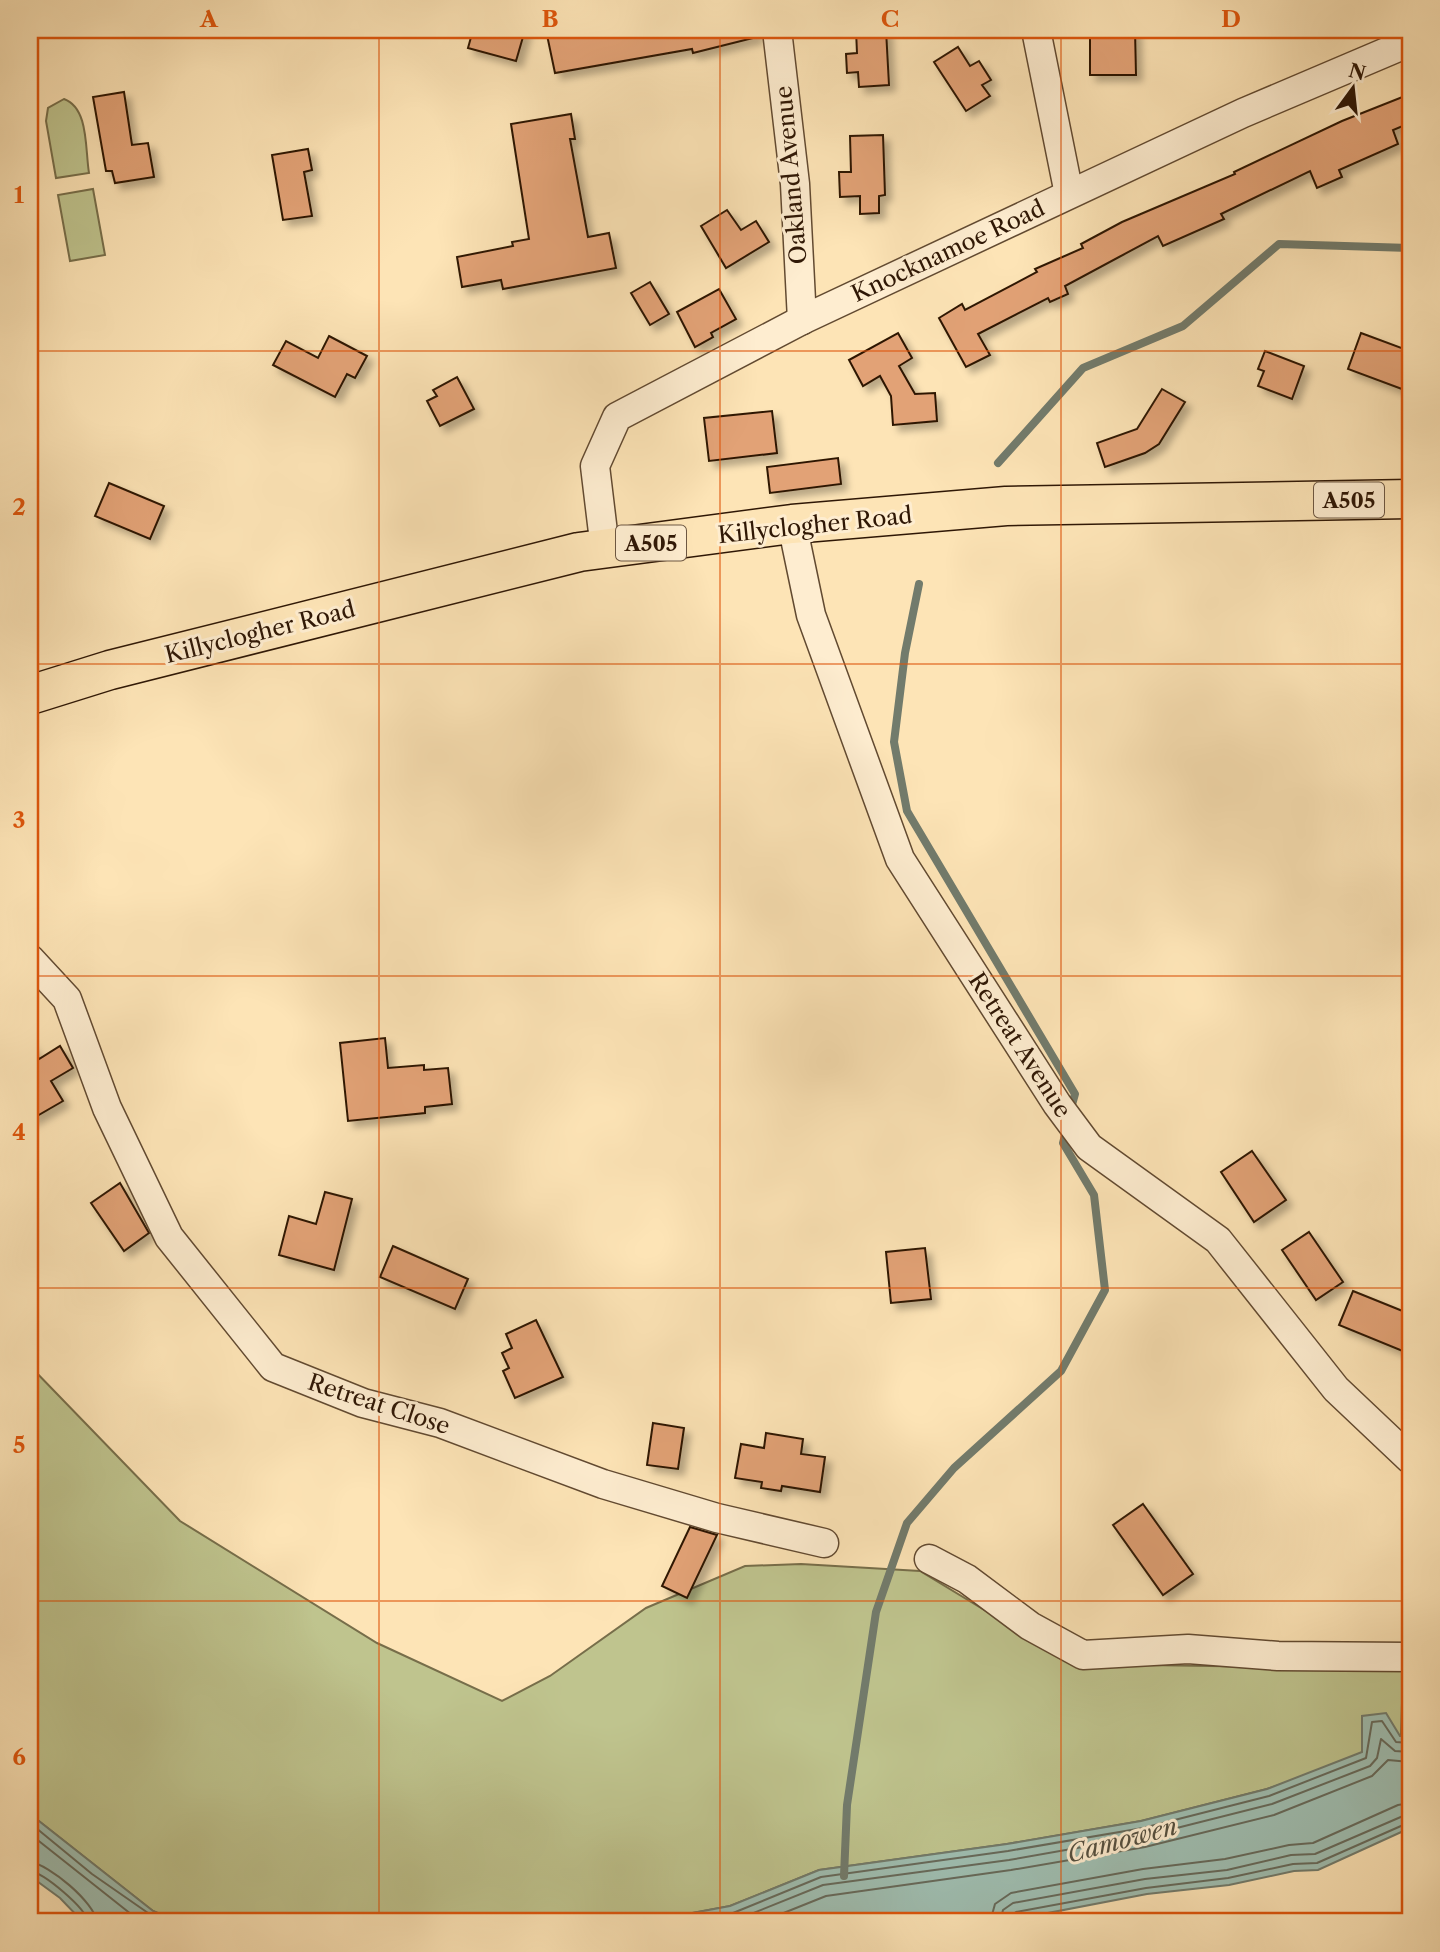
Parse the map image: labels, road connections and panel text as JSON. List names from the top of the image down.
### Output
{
  "streets": {
    "highway": ["A505", "Killyclogher Road"],
    "street": [
      "Oakland Avenue",
      "Knocknamoe Road",
      "Retreat Avenue",
      "Retreat Close"
    ]
  },
  "crossings": [
    ["Oakland Avenue", "Knocknamoe Road"],
    ["Knocknamoe Road", "Killyclogher Road"],
    ["Killyclogher Road", "Retreat Avenue"]
  ],
  "water": ["Camowen"],
  "north": "top",
  "grid": {
    "columns": [
      "A",
      "B",
      "C",
      "D"
    ],
    "rows": [
      "1",
      "2",
      "3",
      "4",
      "5",
      "6"
    ]
  }
}
